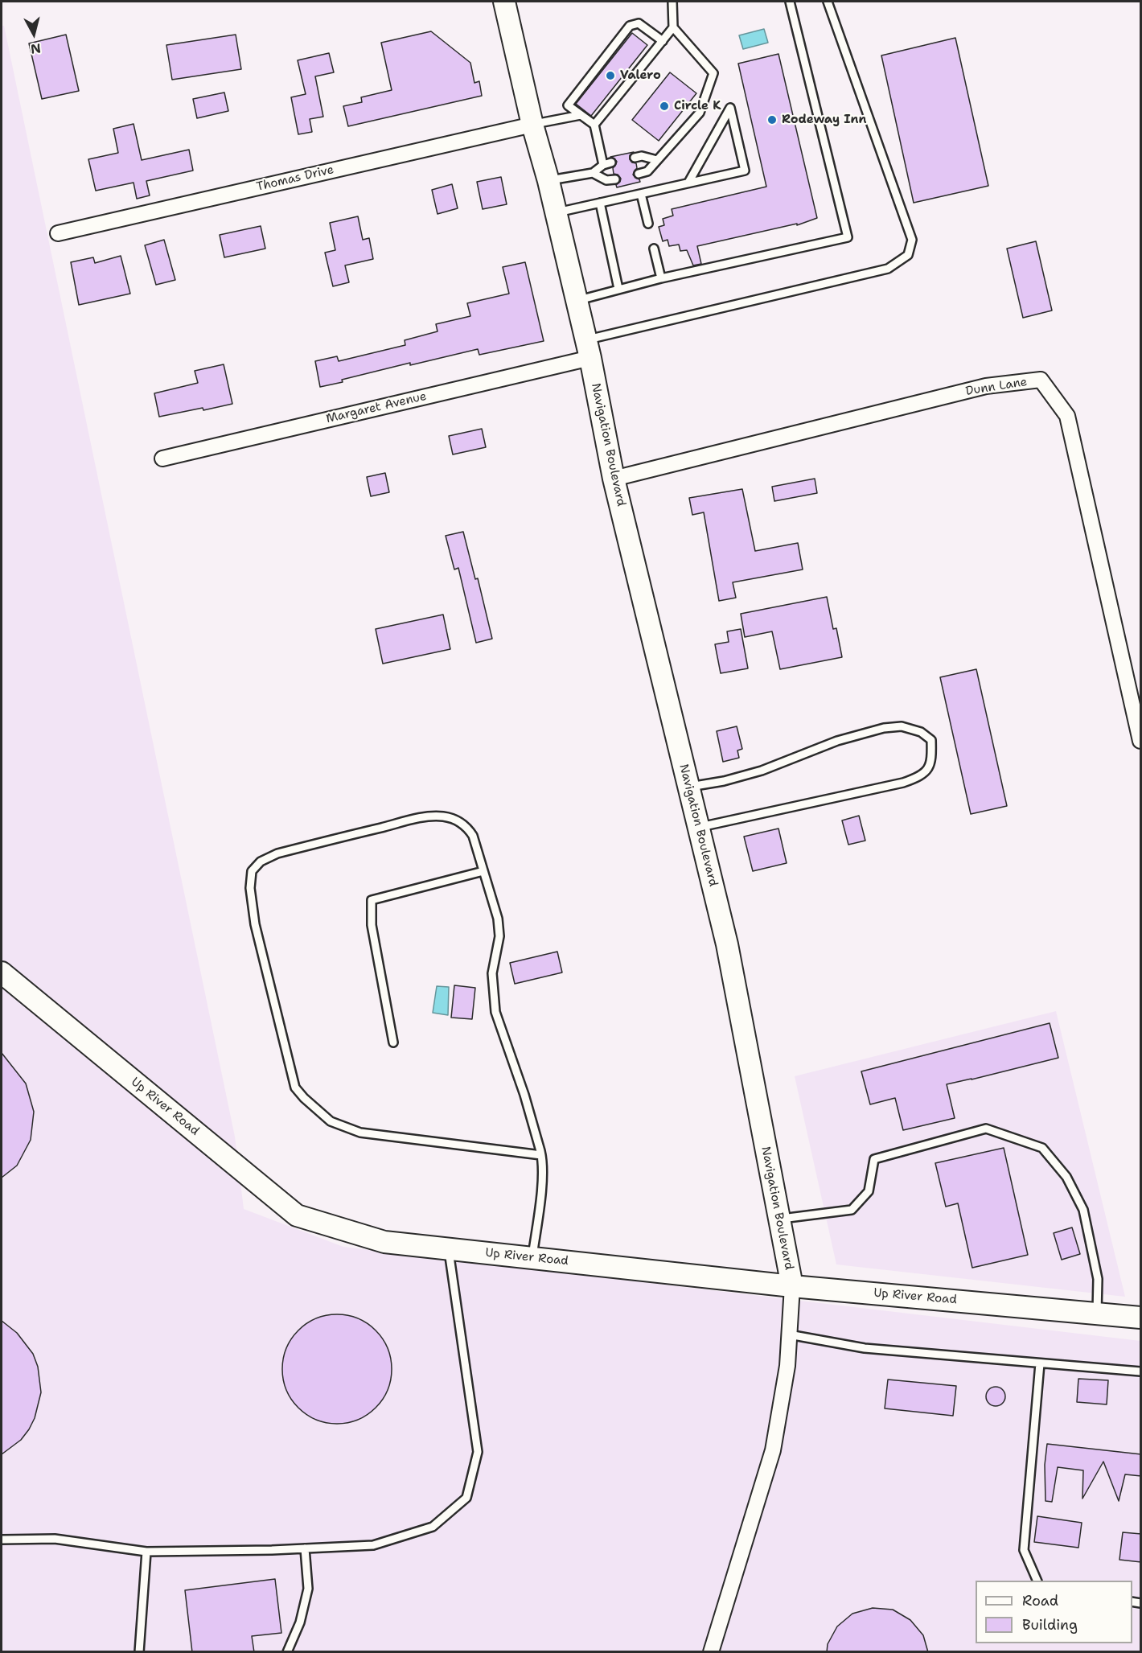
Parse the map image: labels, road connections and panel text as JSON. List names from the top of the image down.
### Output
{
  "streets": {
    "street": [
      "Thomas Drive",
      "Dunn Lane",
      "Margaret Avenue",
      "Navigation Boulevard",
      "Up River Road"
    ]
  },
  "crossings": [
    ["Thomas Drive", "Navigation Boulevard"],
    ["Dunn Lane", "Navigation Boulevard"],
    ["Margaret Avenue", "Navigation Boulevard"],
    ["Navigation Boulevard", "Up River Road"]
  ],
  "places": ["Valero", "Circle K", "Rodeway Inn"],
  "legend": ["Road", "Building"],
  "north": "bottom"
}
